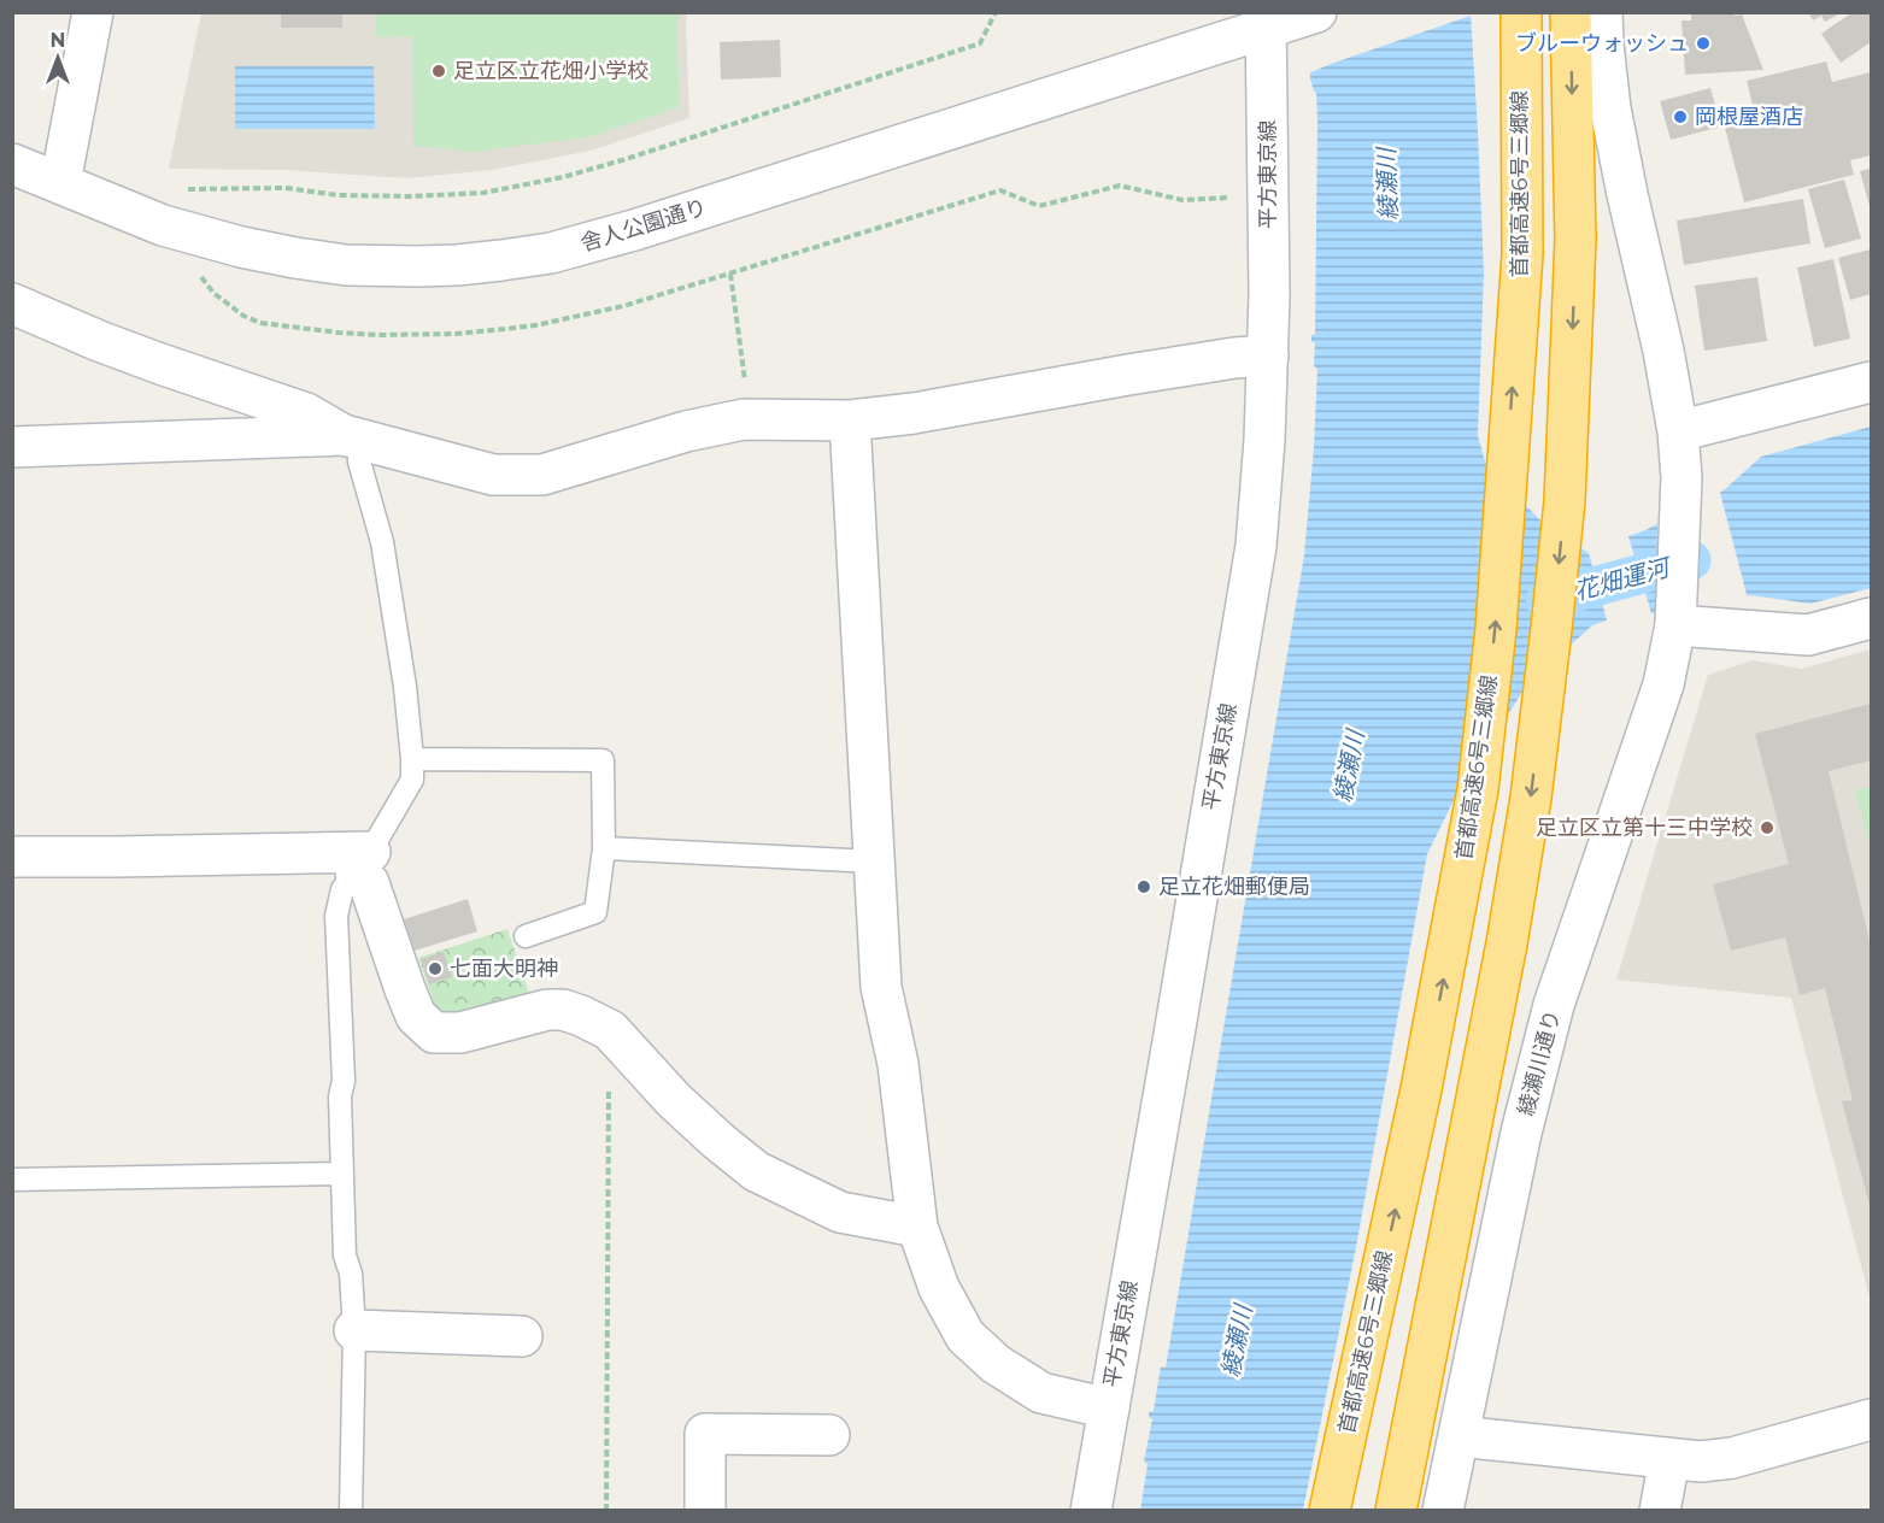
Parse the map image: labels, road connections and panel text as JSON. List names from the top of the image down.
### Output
{
  "streets": {
    "highway": ["首都高速6号三郷線"],
    "street": ["平方東京線", "舎人公園通り", "綾瀬川通り"]
  },
  "crossings": [
    ["平方東京線", "舎人公園通り"]
  ],
  "water": ["綾瀬川", "花畑運河"],
  "places": [
    "ブルーウォッシュ",
    "足立区立花畑小学校",
    "岡根屋酒店",
    "足立区立第十三中学校",
    "足立花畑郵便局",
    "七面大明神"
  ],
  "north": "top"
}
